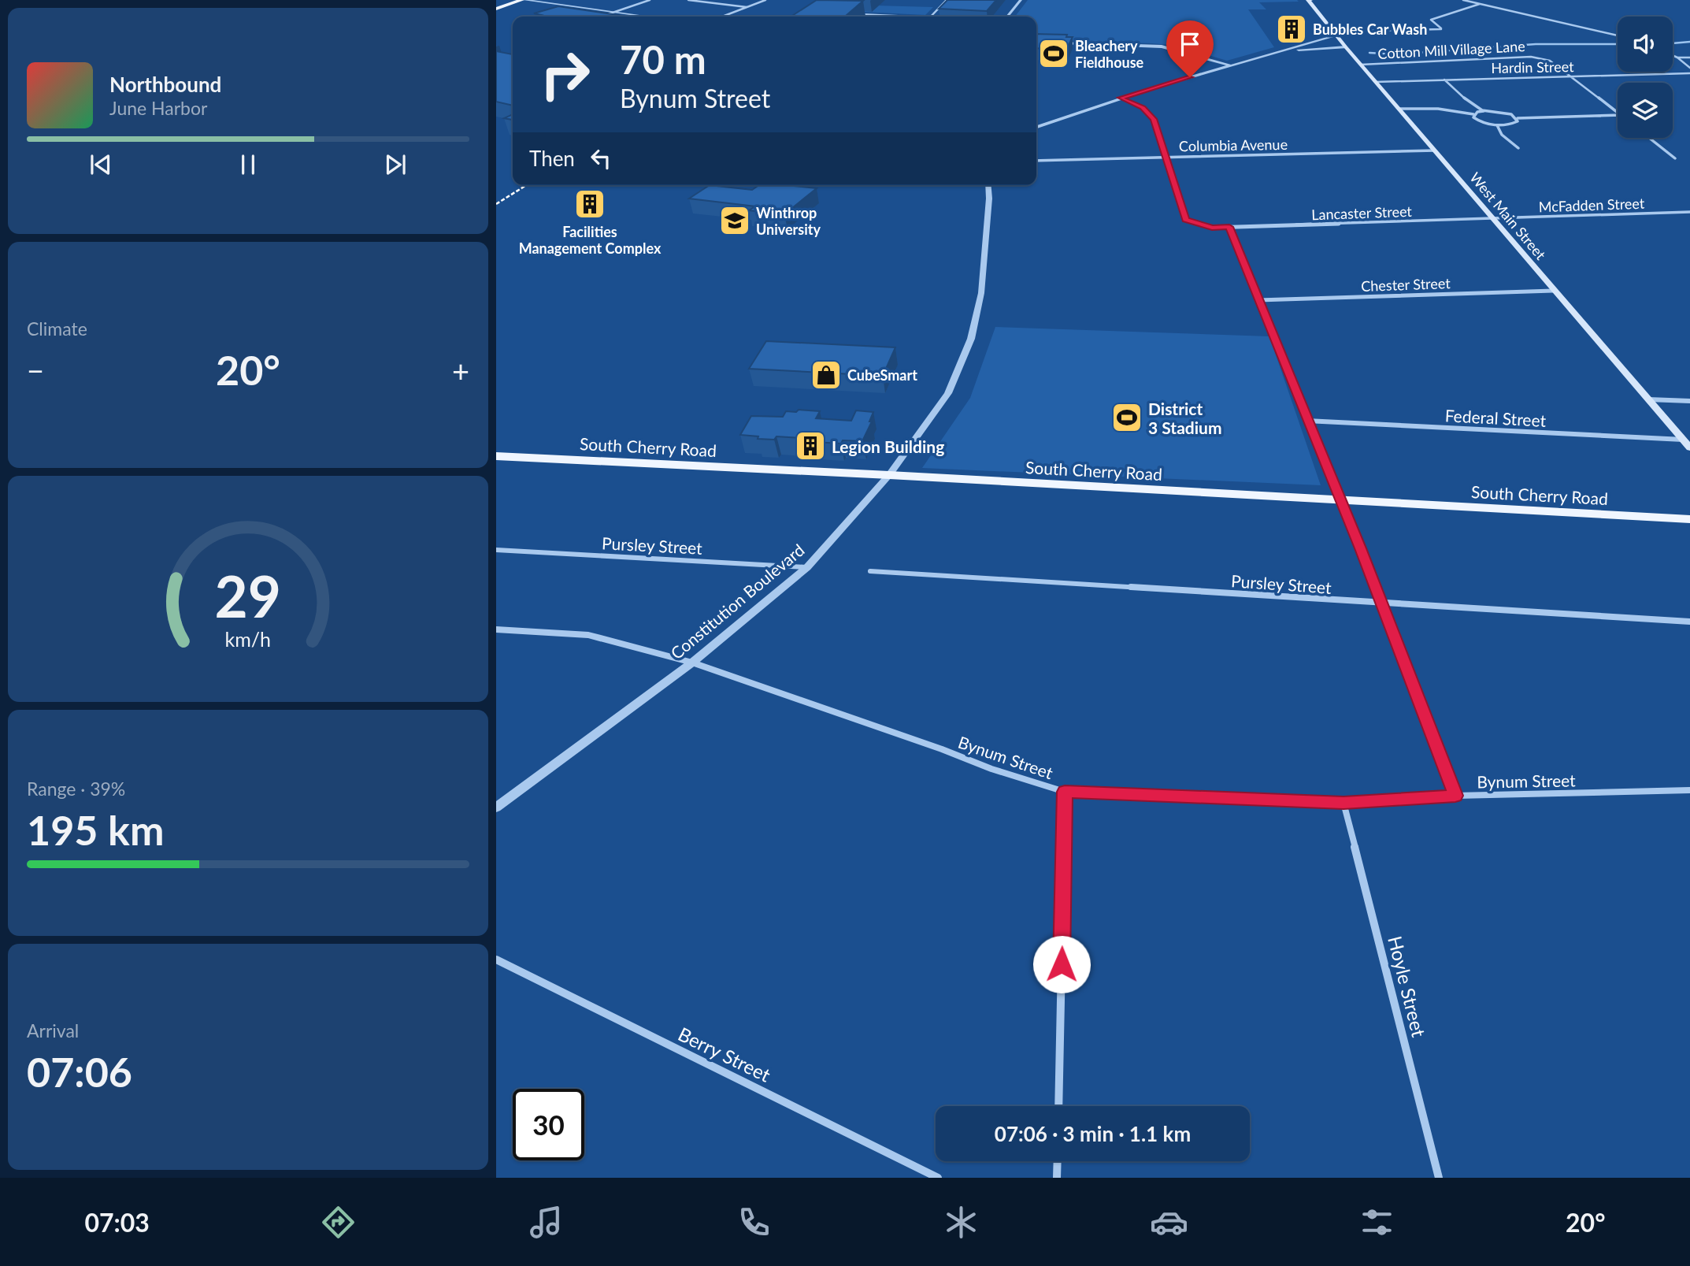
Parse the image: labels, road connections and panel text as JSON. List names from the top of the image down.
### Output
{
  "streets": {
    "main road": ["West Main Street", "South Cherry Road"],
    "street": [
      "Cotton Mill Village Lane",
      "Hardin Street",
      "Columbia Avenue",
      "McFadden Street",
      "Lancaster Street",
      "Chester Street",
      "Federal Street",
      "Pursley Street",
      "Constitution Boulevard",
      "Bynum Street",
      "Hoyle Street",
      "Berry Street"
    ]
  },
  "crossings": [
    ["Cotton Mill Village Lane", "Hardin Street"],
    ["Cotton Mill Village Lane", "West Main Street"],
    ["Hardin Street", "West Main Street"],
    ["Columbia Avenue", "Lancaster Street"],
    ["Columbia Avenue", "West Main Street"],
    ["McFadden Street", "Lancaster Street"],
    ["McFadden Street", "West Main Street"],
    ["Lancaster Street", "West Main Street"],
    ["West Main Street", "Chester Street"],
    ["West Main Street", "Federal Street"],
    ["South Cherry Road", "Constitution Boulevard"],
    ["Pursley Street", "Constitution Boulevard"],
    ["Constitution Boulevard", "Bynum Street"],
    ["Bynum Street", "Hoyle Street"]
  ],
  "places": {
    "building": ["Bubbles Car Wash", "Facilities Management Complex", "Legion Building"],
    "sports": ["Bleachery Fieldhouse", "District 3 Stadium"],
    "school or university": ["Winthrop University"],
    "shop": ["CubeSmart"]
  },
  "page": {
    "turn": ["70 m", "Bynum Street"],
    "song": ["Northbound", "June Harbor"],
    "then": "Then",
    "tile": [
      "Climate",
      ["Range · 39%", "195 km"],
      ["Arrival", "07:06"]
    ],
    "heat": ["−", "20°", "+"],
    "limit": "30",
    "trip": "07:06 · 3 min · 1.1 km",
    "tabs": ["07:03", "20°"],
    "gauge": ["29", "km/h"]
  }
}
